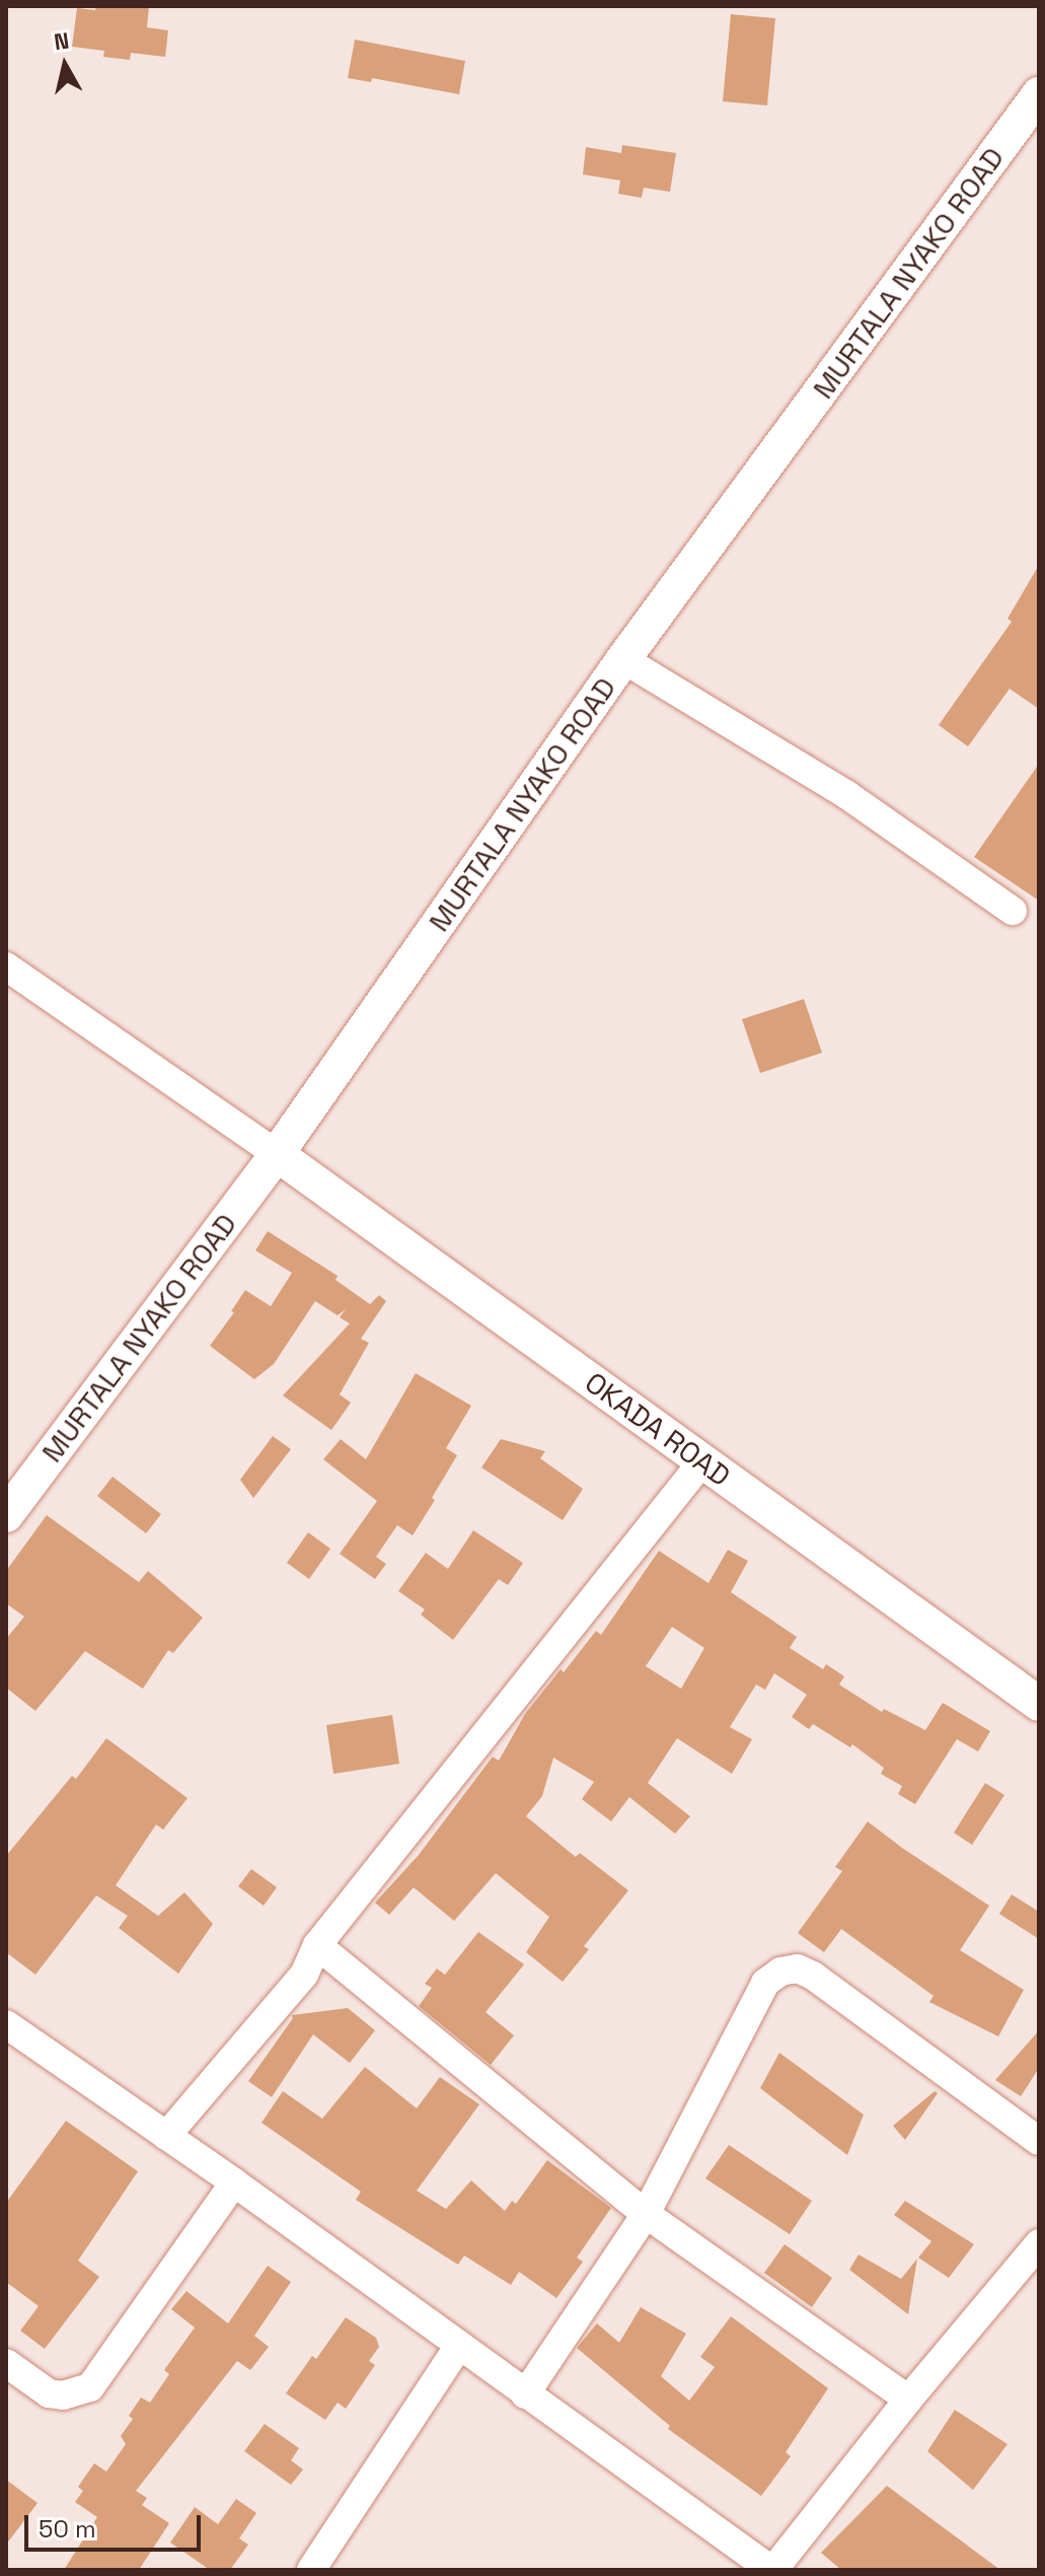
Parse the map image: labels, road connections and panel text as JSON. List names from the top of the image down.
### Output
{
  "streets": {
    "street": ["MURTALA NYAKO ROAD", "OKADA ROAD"]
  },
  "crossings": [
    ["MURTALA NYAKO ROAD", "OKADA ROAD"]
  ],
  "scale_bar": "50 m",
  "north": "top"
}
